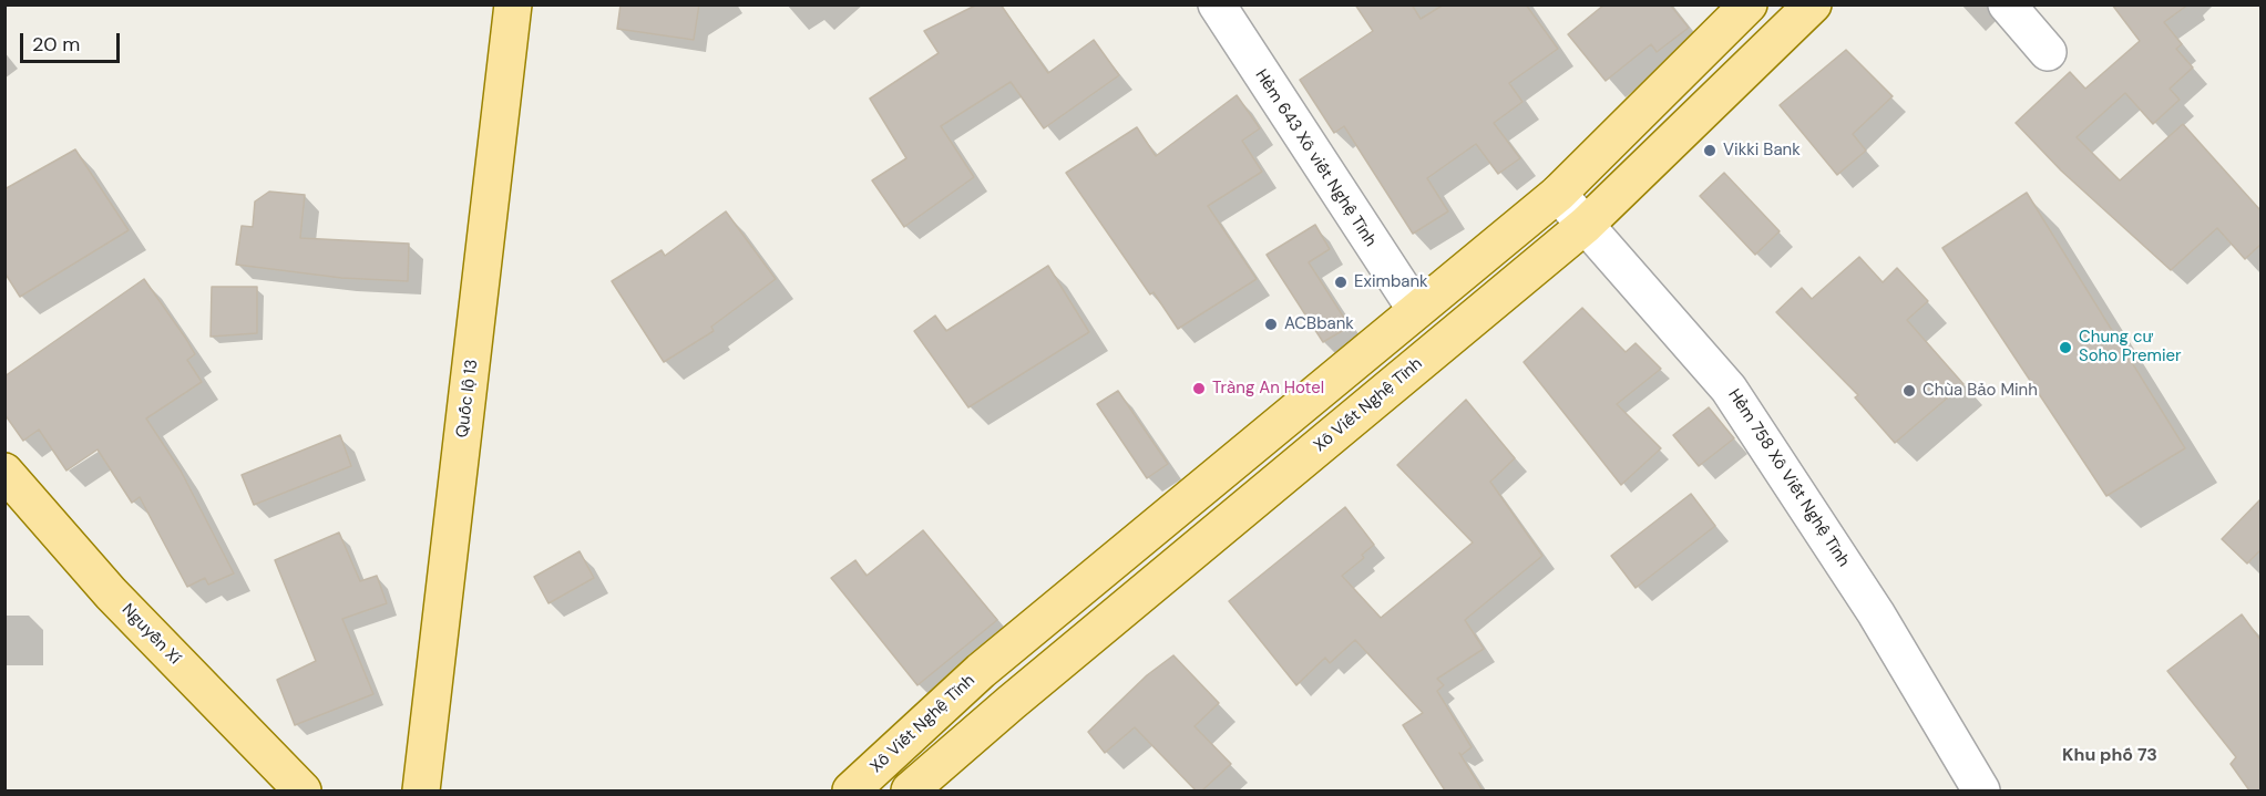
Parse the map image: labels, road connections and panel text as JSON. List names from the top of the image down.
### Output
{
  "streets": {
    "main road": ["Quốc lộ 13", "Xô Viết Nghệ Tĩnh", "Nguyễn Xí"],
    "street": ["Hẻm 643 Xô viết Nghệ Tĩnh", "Hẻm 758 Xô Viết Nghệ Tĩnh"]
  },
  "crossings": [
    ["Hẻm 643 Xô viết Nghệ Tĩnh", "Xô Viết Nghệ Tĩnh"],
    ["Xô Viết Nghệ Tĩnh", "Hẻm 758 Xô Viết Nghệ Tĩnh"]
  ],
  "districts": ["Khu phố 73"],
  "places": [
    "Vikki Bank",
    "Eximbank",
    "ACBbank",
    "Chung cư Soho Premier",
    "Tràng An Hotel",
    "Chùa Bảo Minh"
  ],
  "scale_bar": "20 m"
}
